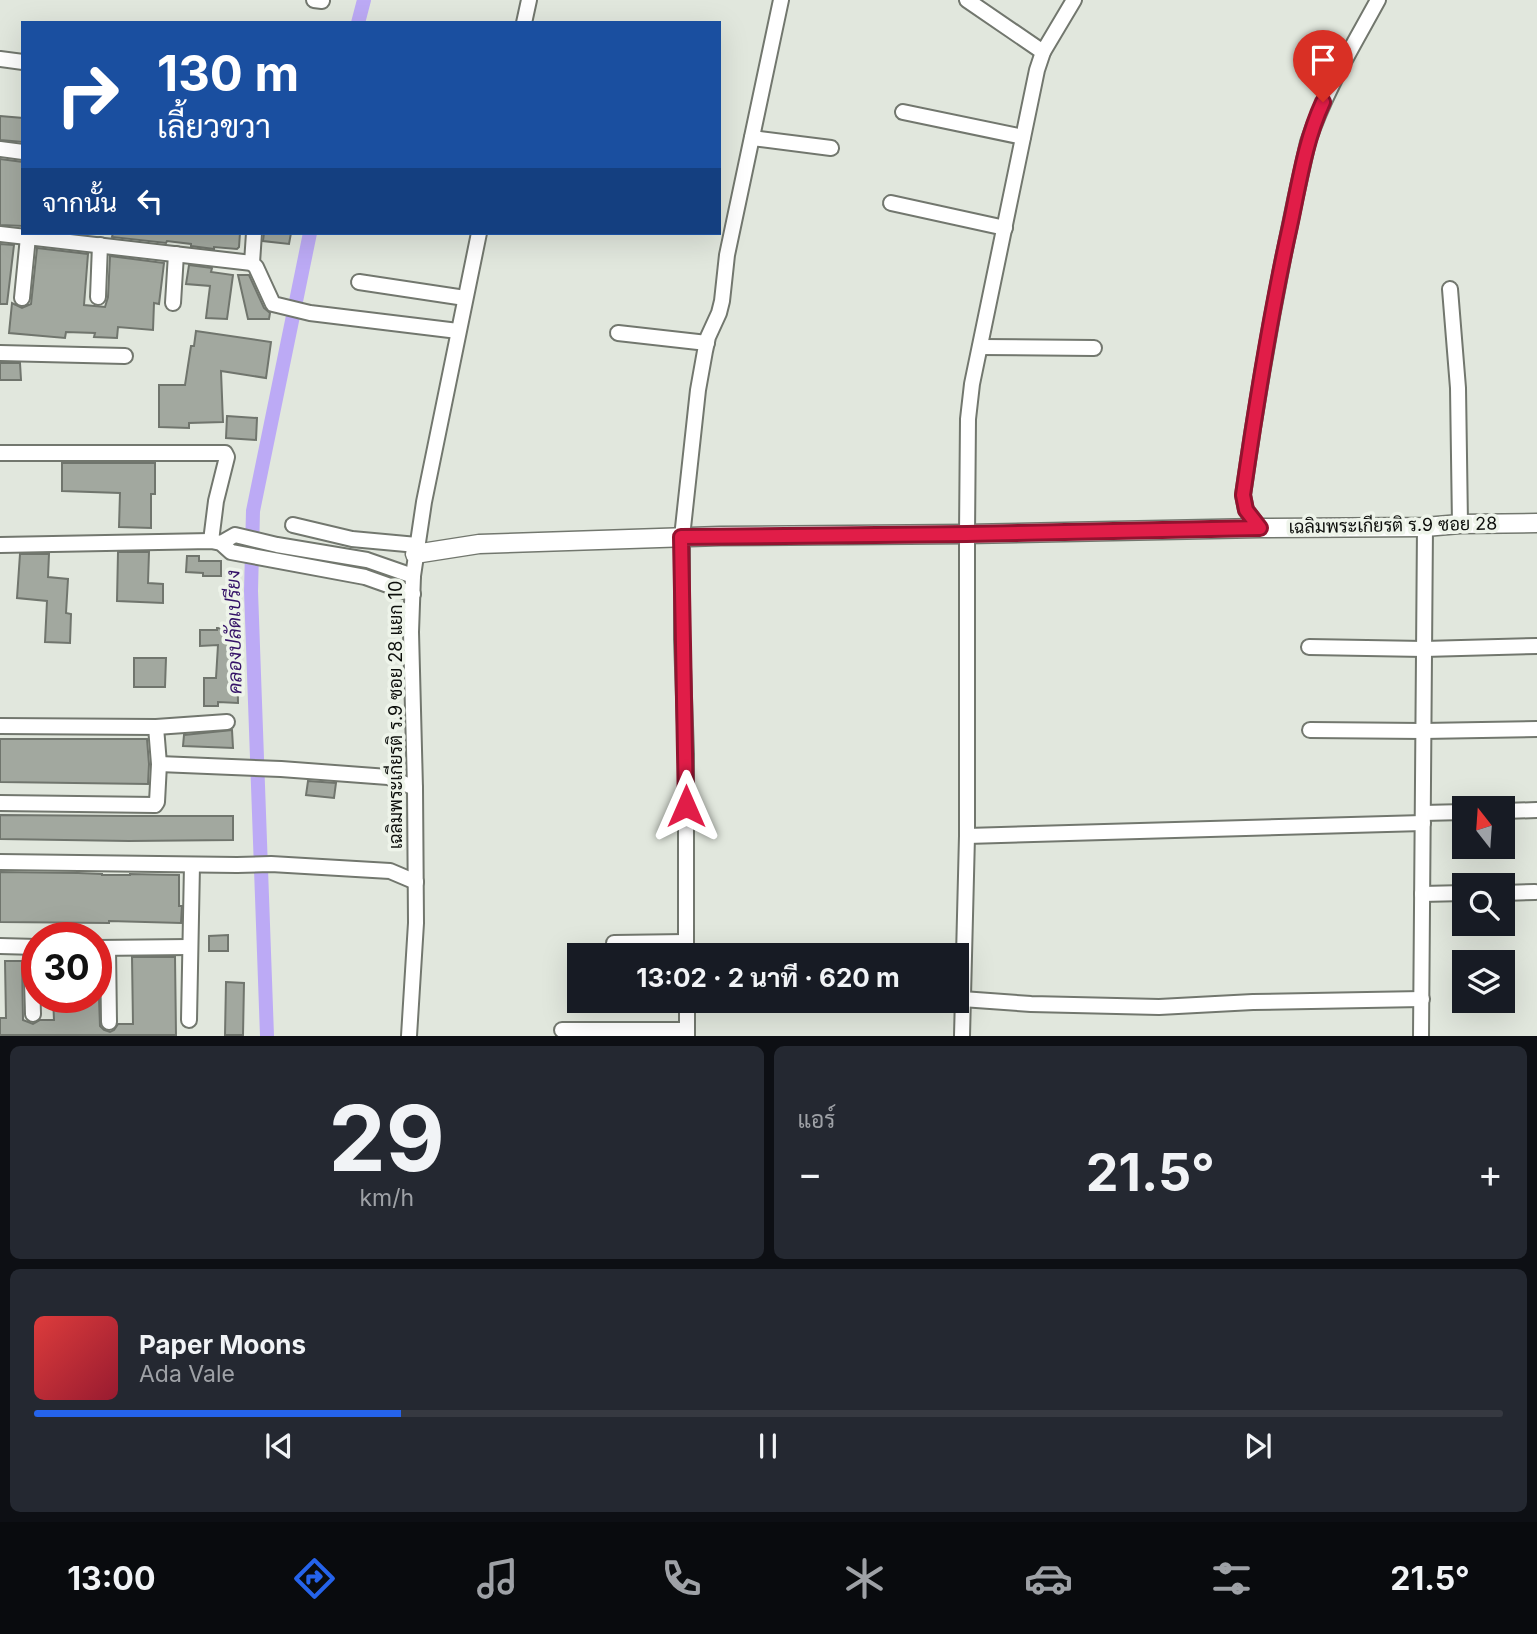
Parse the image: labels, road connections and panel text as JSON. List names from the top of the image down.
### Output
{
  "streets": {
    "street": ["เฉลิมพระเกียรติ ร.9 ซอย 28", "เฉลิมพระเกียรติ ร.9 ซอย 28 แยก 10"]
  },
  "crossings": [
    ["เฉลิมพระเกียรติ ร.9 ซอย 28", "เฉลิมพระเกียรติ ร.9 ซอย 28 แยก 10"]
  ],
  "water": ["คลองปลัดเปรียง"],
  "north": "top",
  "page": {
    "turn": ["130 m", "เลี้ยวขวา"],
    "then": "จากนั้น",
    "limit": "30",
    "trip": "13:02 · 2 นาที · 620 m",
    "tile": [
      ["29", "km/h"],
      "แอร์"
    ],
    "heat": ["−", "21.5°", "+"],
    "song": ["Paper Moons", "Ada Vale"],
    "tabs": ["13:00", "21.5°"]
  }
}
